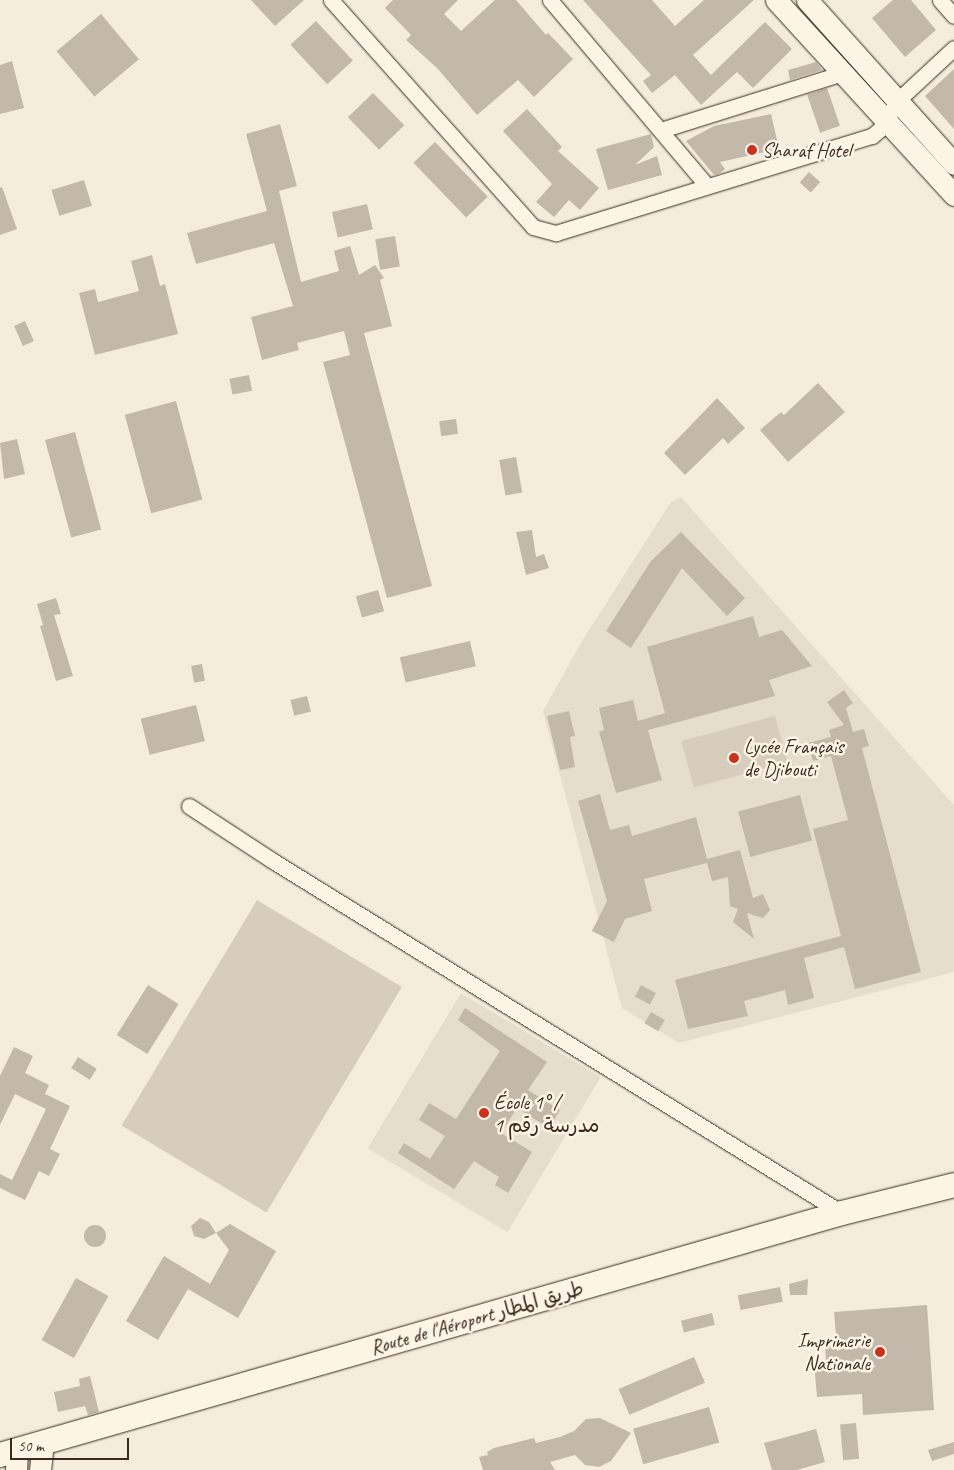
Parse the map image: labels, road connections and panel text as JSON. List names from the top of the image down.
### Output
{
  "streets": {
    "main road": ["Route de l'Aéroport طريق المطار"]
  },
  "places": [
    "Sharaf Hotel",
    "Lycée Français de Djibouti",
    "École 1° / مدرسة رقم 1",
    "Imprimerie Nationale"
  ],
  "scale_bar": "50 m"
}
